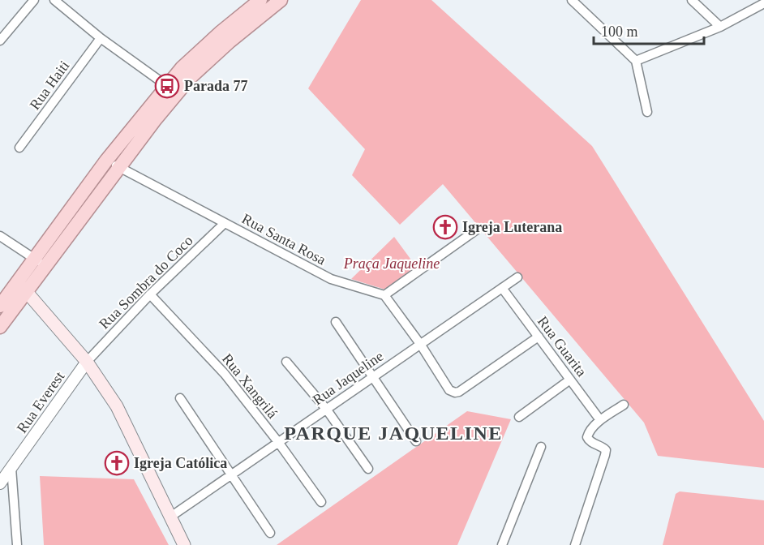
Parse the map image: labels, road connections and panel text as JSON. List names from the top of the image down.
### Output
{
  "streets": {
    "street": [
      "Rua Haiti",
      "Rua Santa Rosa",
      "Rua Sombra do Coco",
      "Rua Guarita",
      "Rua Jaqueline",
      "Rua Xangrilá",
      "Rua Everest"
    ]
  },
  "crossings": [
    ["Rua Santa Rosa", "Rua Sombra do Coco"],
    ["Rua Sombra do Coco", "Rua Xangrilá"],
    ["Rua Sombra do Coco", "Rua Everest"],
    ["Rua Guarita", "Rua Jaqueline"],
    ["Rua Jaqueline", "Rua Xangrilá"]
  ],
  "districts": ["PARQUE JAQUELINE"],
  "parks": ["Praça Jaqueline"],
  "places": {
    "bus stop": ["Parada 77"],
    "church": ["Igreja Luterana", "Igreja Católica"]
  },
  "scale_bar": "100 m"
}
